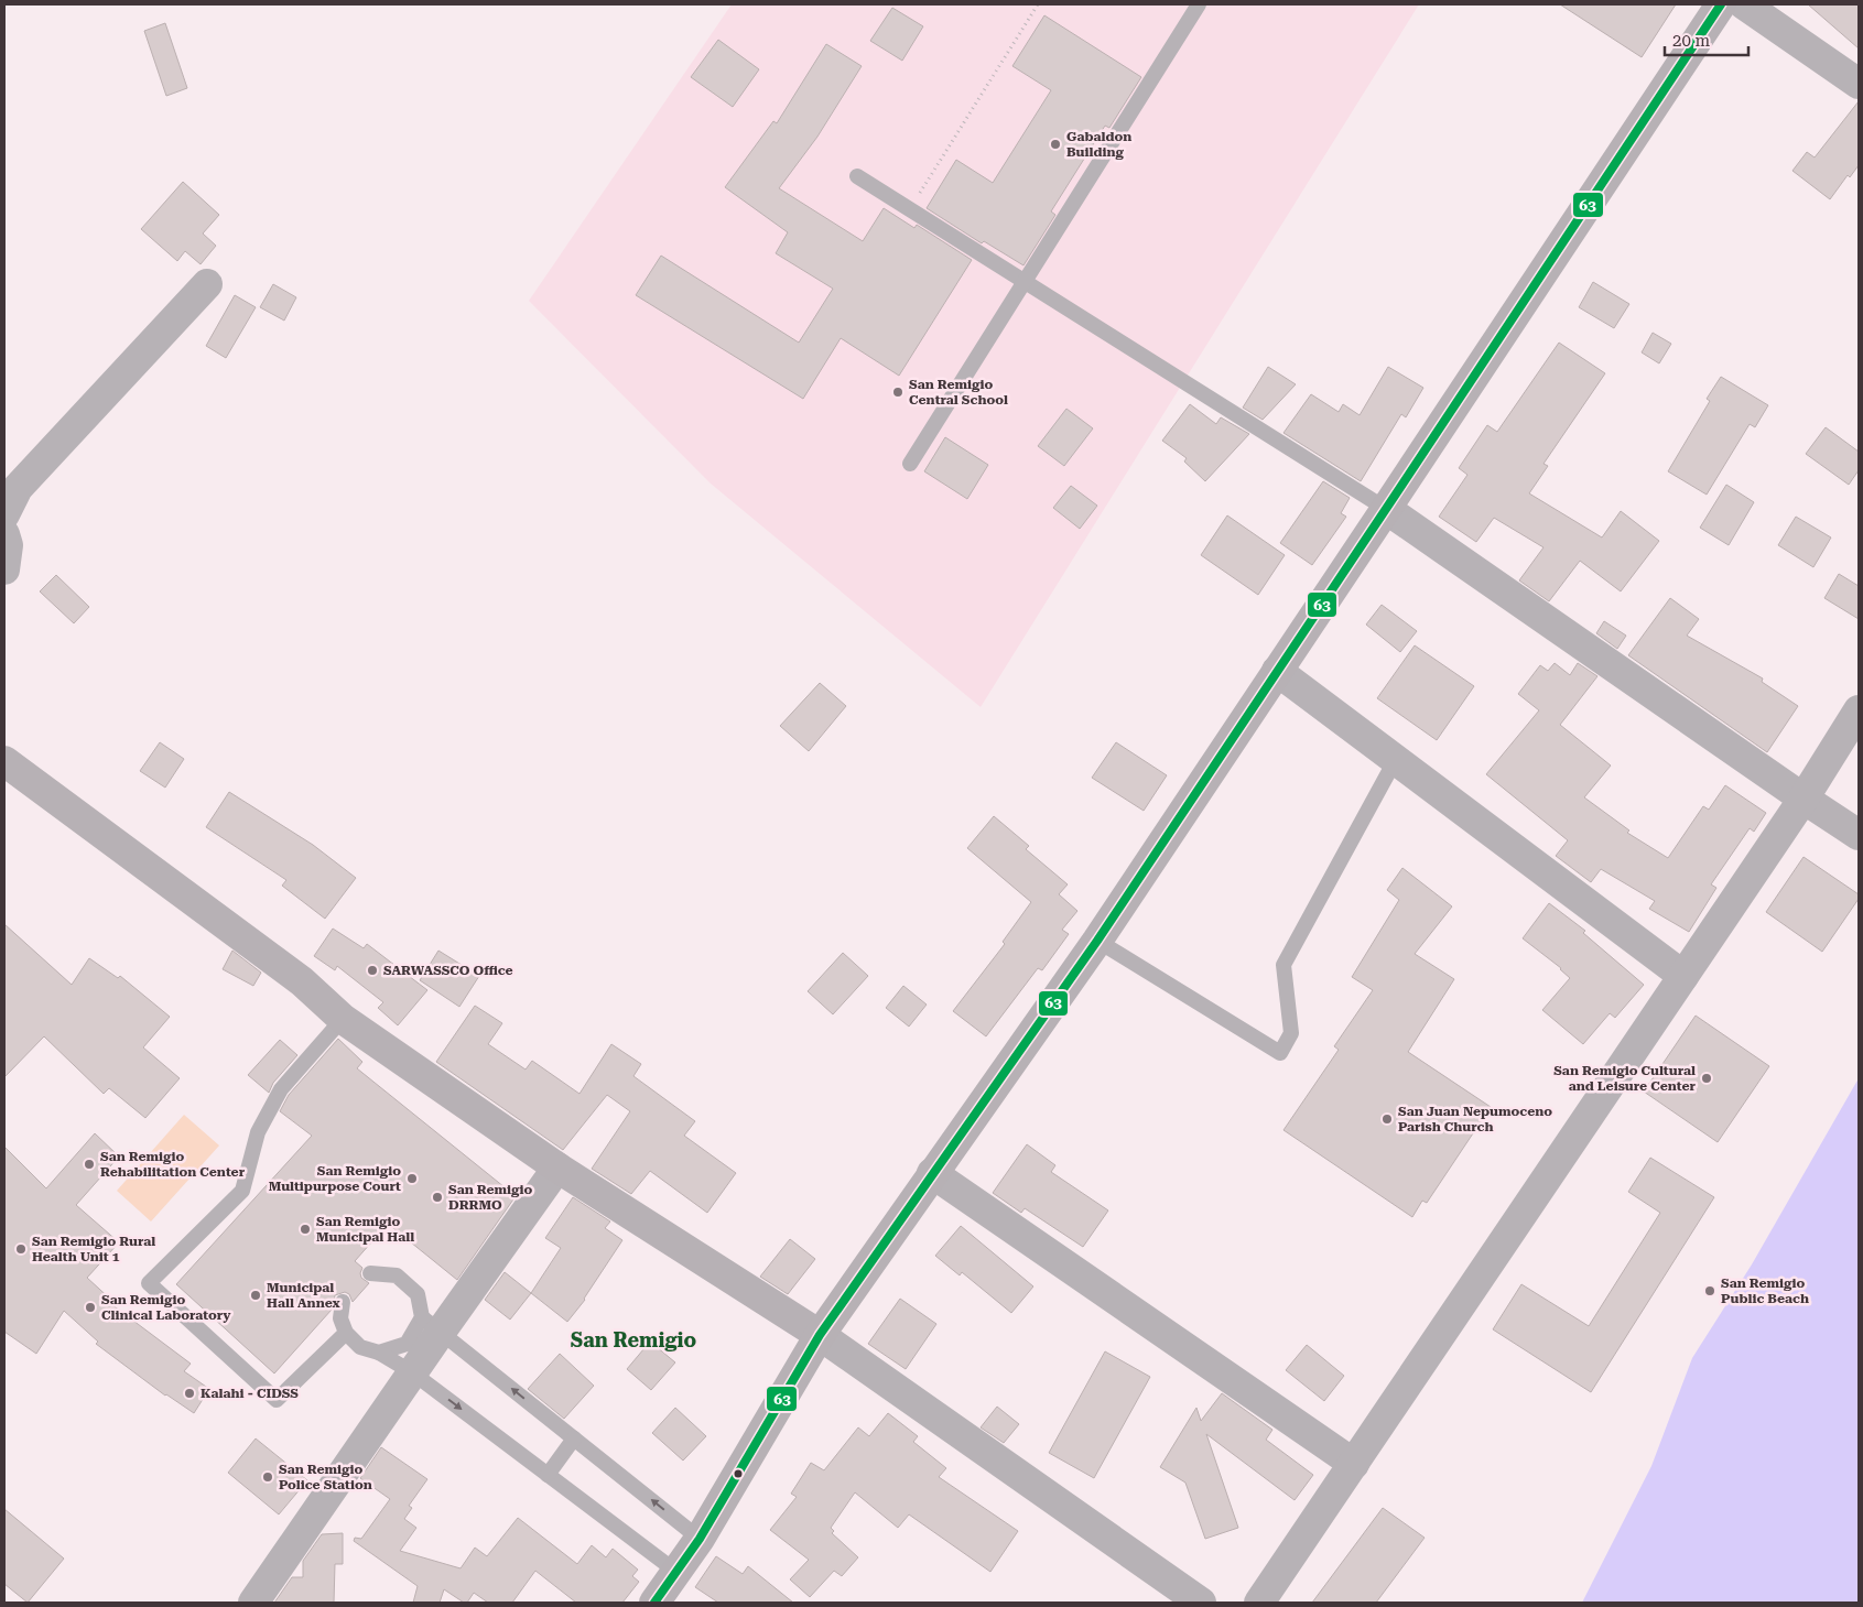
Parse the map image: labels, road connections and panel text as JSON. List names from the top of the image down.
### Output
{
  "districts": ["San Remigio"],
  "places": [
    "Gabaldon Building",
    "San Remigio Central School",
    "SARWASSCO Office",
    "San Remigio Cultural and Leisure Center",
    "San Juan Nepumoceno Parish Church",
    "San Remigio Rehabilitation Center",
    "San Remigio Multipurpose Court",
    "San Remigio DRRMO",
    "San Remigio Municipal Hall",
    "San Remigio Rural Health Unit 1",
    "San Remigio Public Beach",
    "Municipal Hall Annex",
    "San Remigio Clinical Laboratory",
    "Kalahi - CIDSS",
    "San Remigio Police Station"
  ],
  "lines": ["transit line 63"],
  "scale_bar": "20 m"
}
